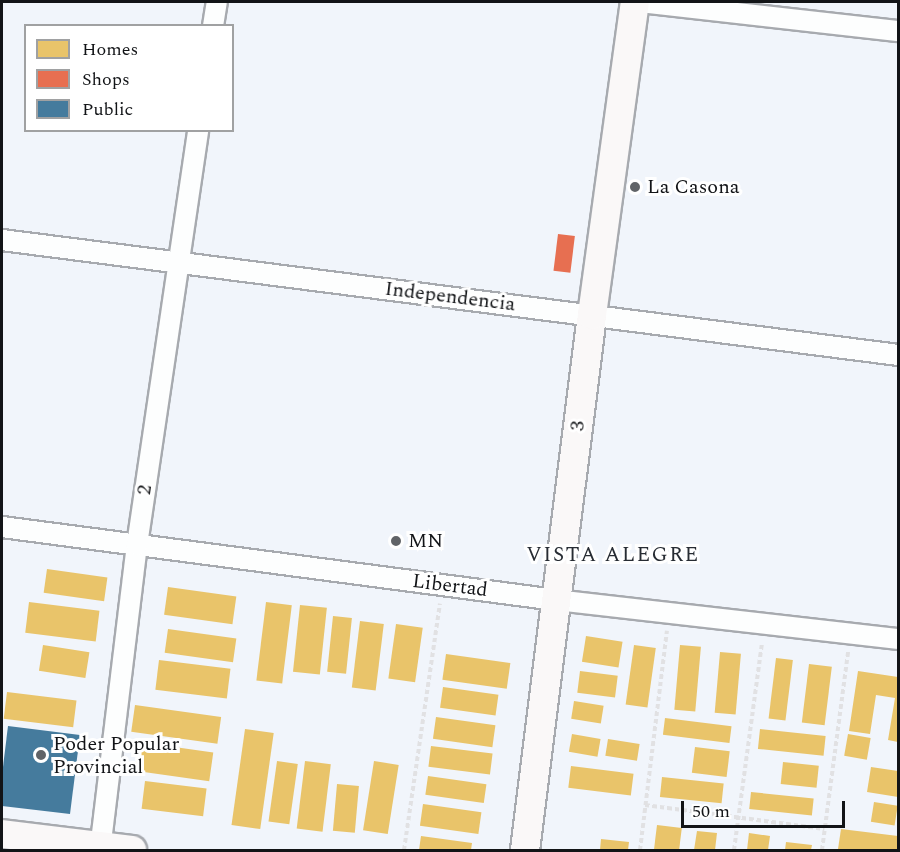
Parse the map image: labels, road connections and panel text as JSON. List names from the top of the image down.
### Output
{
  "streets": {
    "main road": ["3"],
    "street": ["Independencia", "2", "Libertad"]
  },
  "crossings": [
    ["Independencia", "3"],
    ["Independencia", "2"],
    ["3", "Libertad"],
    ["2", "Libertad"]
  ],
  "districts": ["VISTA ALEGRE"],
  "places": ["La Casona", "MN", "Poder Popular Provincial"],
  "legend": ["Homes", "Shops", "Public"],
  "scale_bar": "50 m"
}
